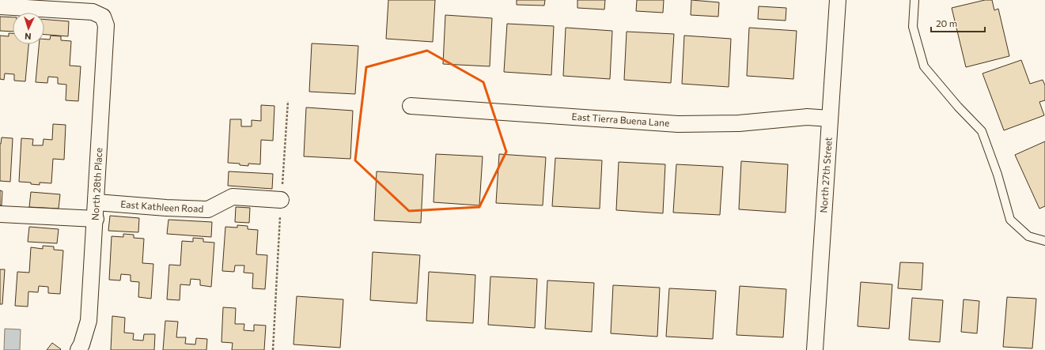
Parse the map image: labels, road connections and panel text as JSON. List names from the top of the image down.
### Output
{
  "streets": {
    "street": [
      "East Tierra Buena Lane",
      "North 27th Street",
      "North 28th Place",
      "East Kathleen Road"
    ]
  },
  "crossings": [
    ["East Tierra Buena Lane", "North 27th Street"],
    ["North 28th Place", "East Kathleen Road"]
  ],
  "scale_bar": "20 m",
  "north": "bottom"
}
